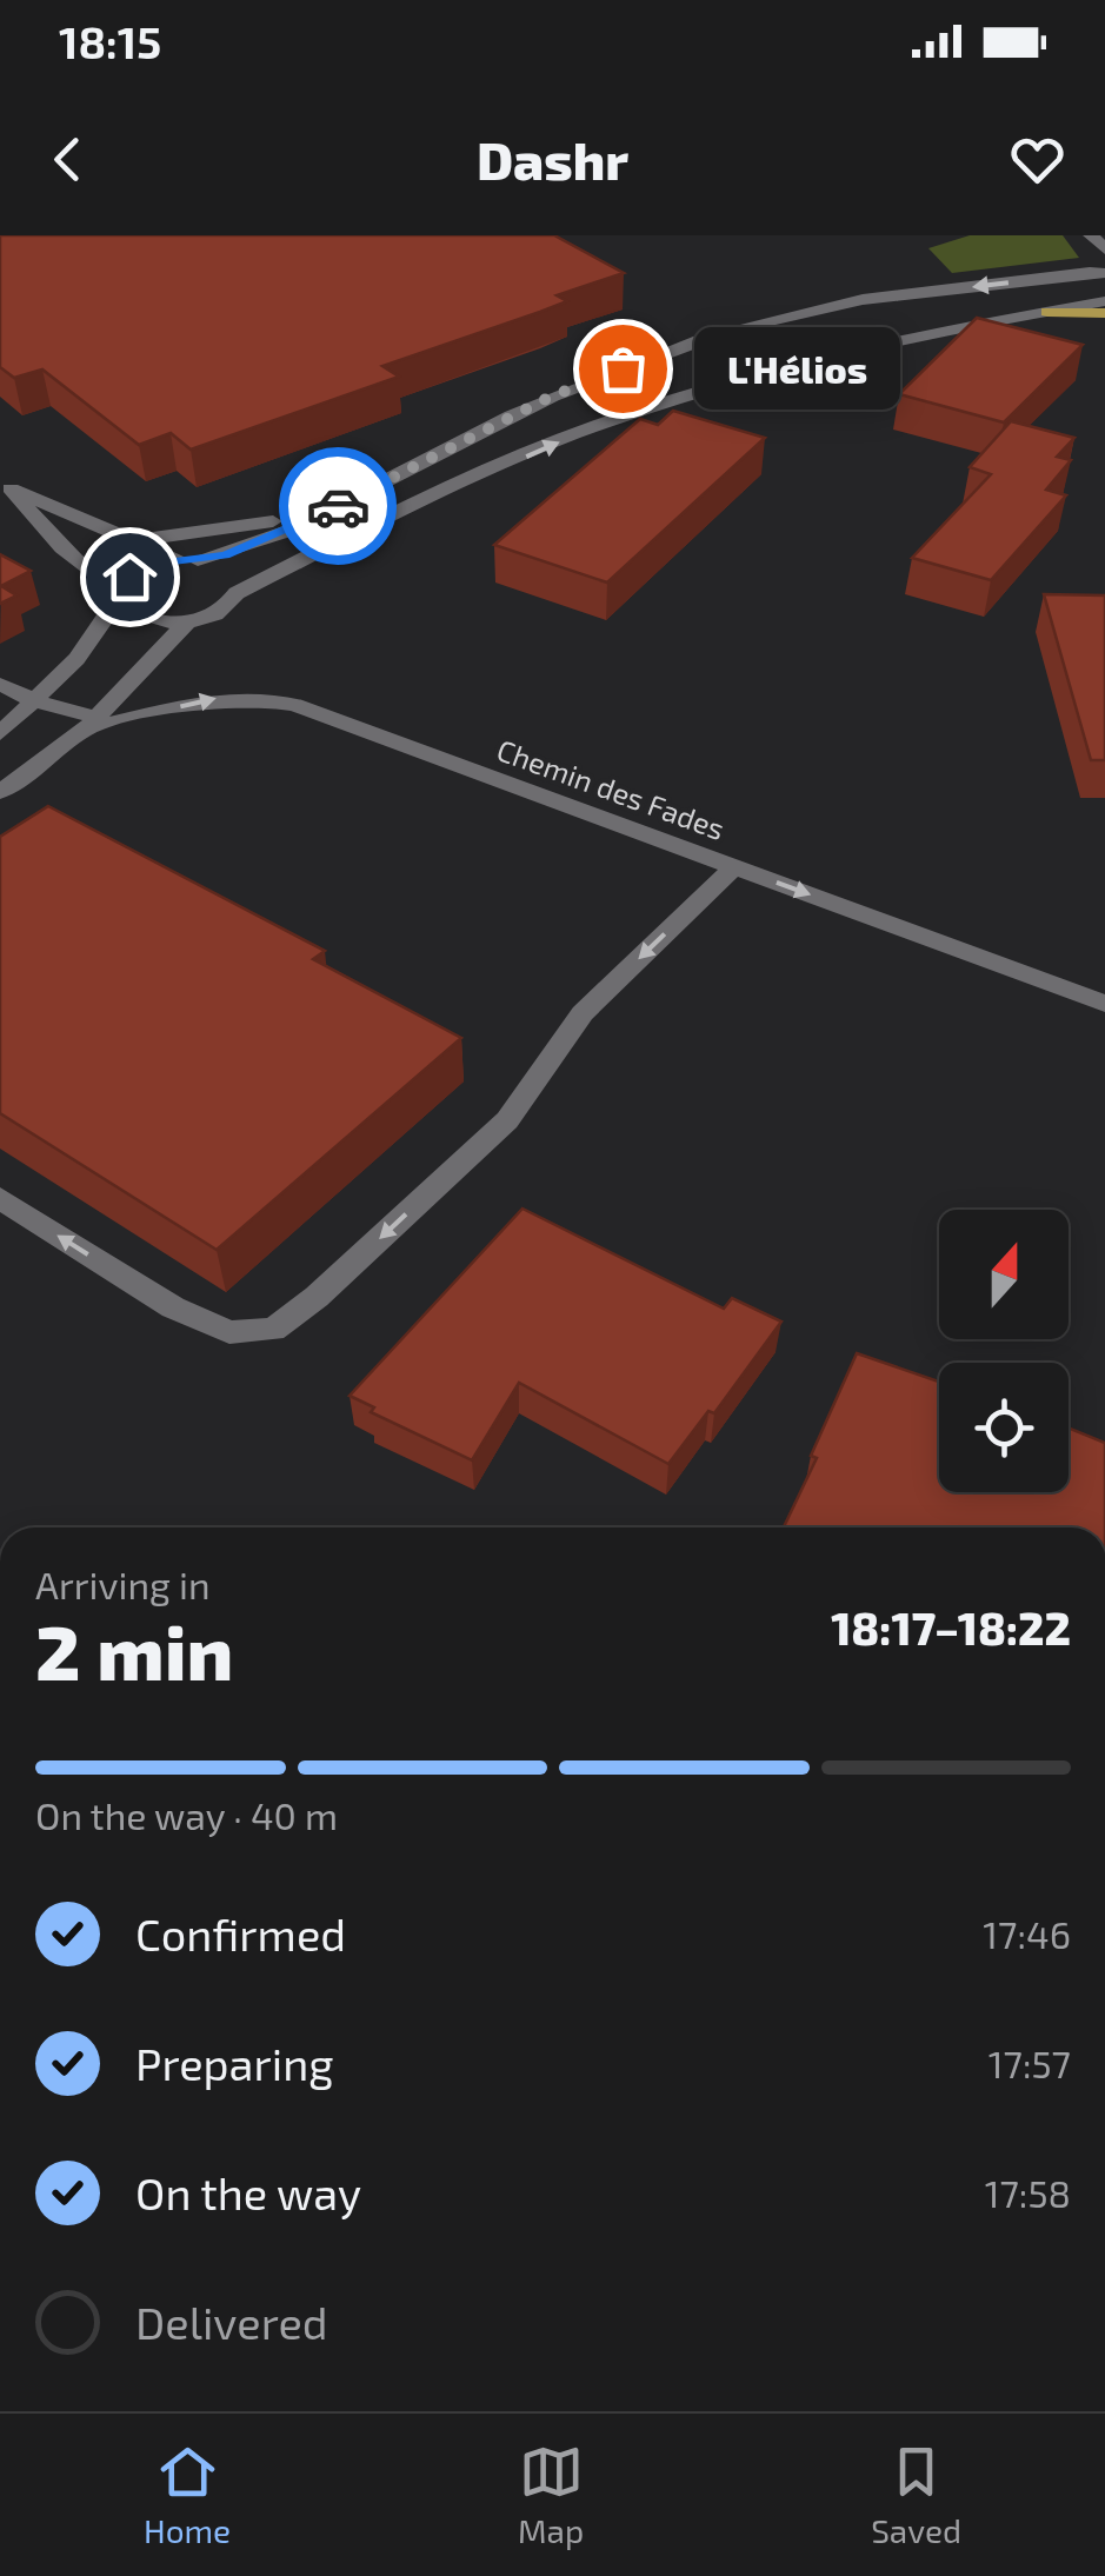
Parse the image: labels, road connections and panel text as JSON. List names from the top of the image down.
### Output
{
  "streets": {
    "street": ["Chemin des Fades"]
  },
  "places": ["L'Hélios"],
  "north": "top",
  "page": {
    "status": "18:15",
    "header": "Dashr",
    "bubble": "L'Hélios",
    "heading": ["2 min", "Arriving in", "18:17–18:22"],
    "bar": "On the way · 40 m",
    "list": [
      ["Confirmed", "17:46"],
      ["Preparing", "17:57"],
      ["On the way", "17:58"],
      "Delivered"
    ],
    "tabs": ["Home", "Map", "Saved"]
  }
}
